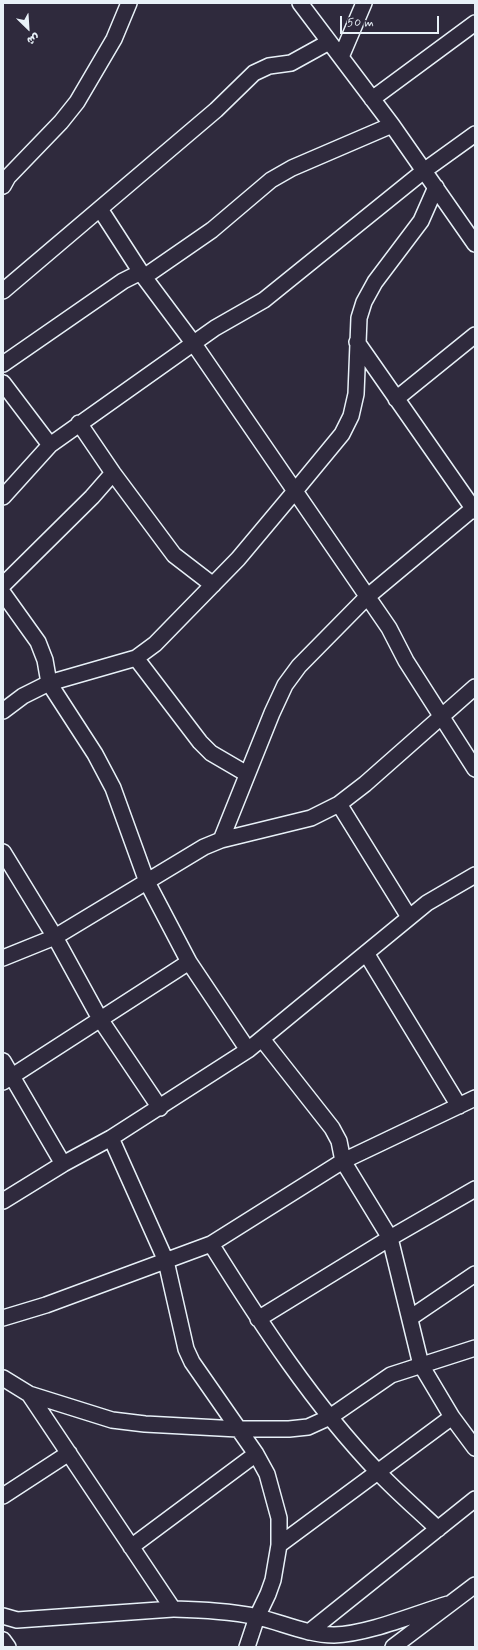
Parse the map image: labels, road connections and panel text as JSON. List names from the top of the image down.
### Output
{
  "scale_bar": "50 m",
  "north": "bottom right"
}
